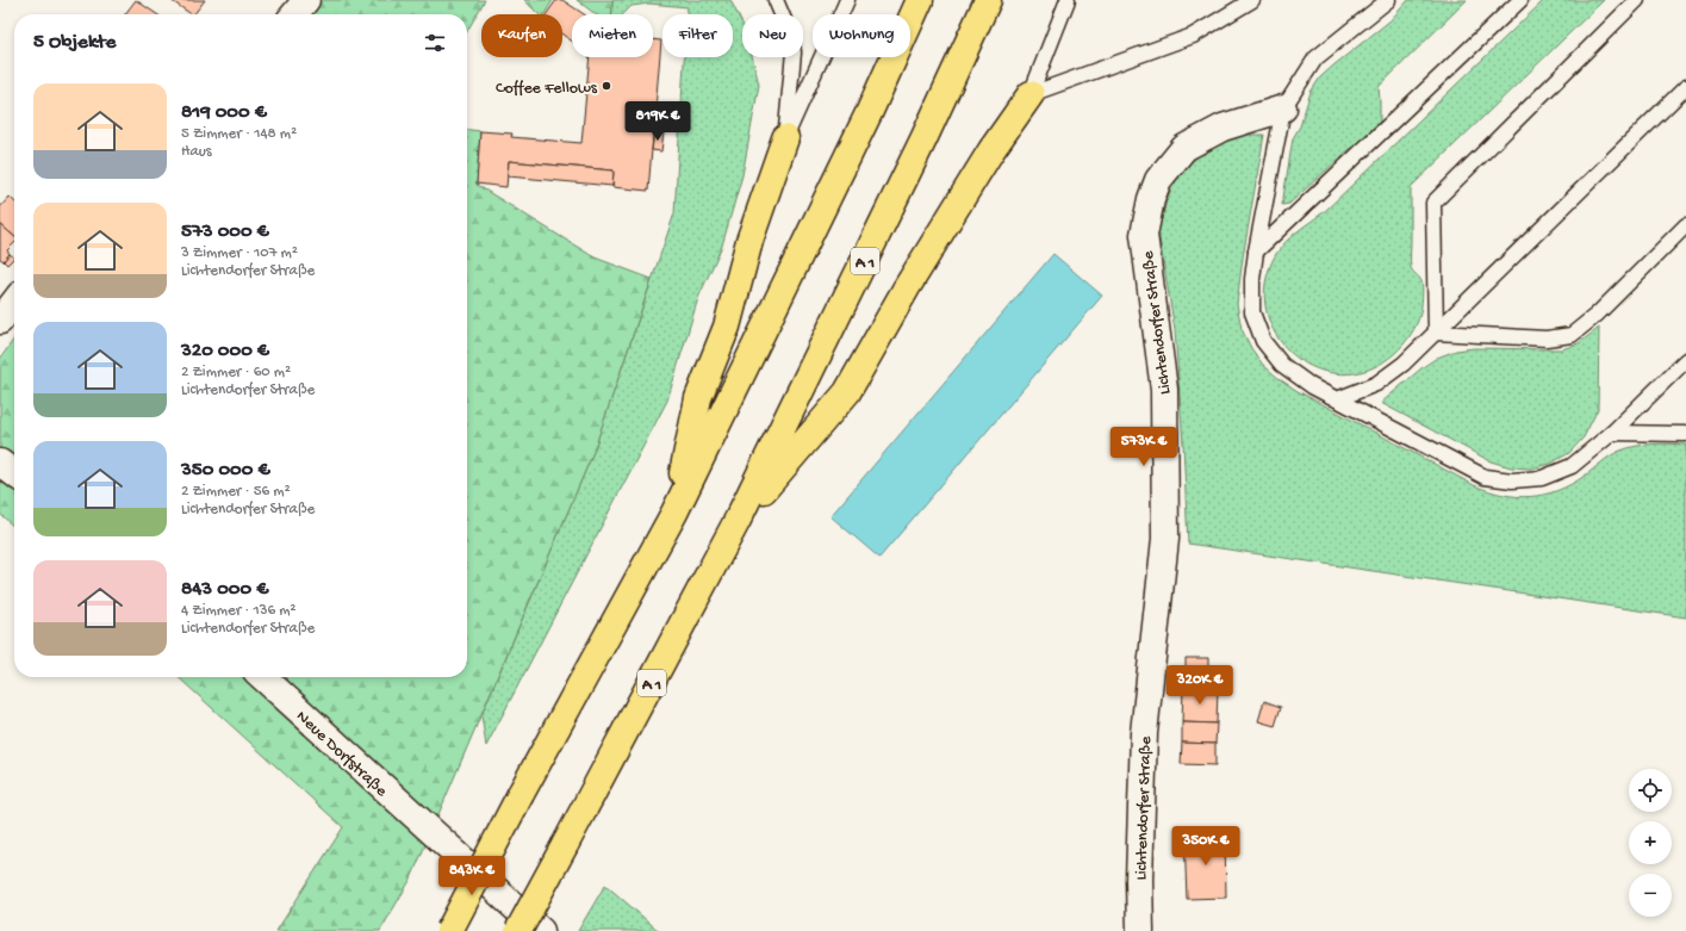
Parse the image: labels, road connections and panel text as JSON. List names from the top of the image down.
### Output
{
  "streets": {
    "highway": ["A 1"],
    "street": ["Lichtendorfer Straße", "Neue Dorfstraße"]
  },
  "places": ["Coffee Fellows"],
  "page": {
    "chip": [
      "Kaufen",
      "Mieten",
      "Filter",
      "Neu",
      "Wohnung"
    ],
    "heading": "5 Objekte",
    "list": [
      {
        "name": "819 000 €",
        "note": "5 Zimmer · 148 m² · Haus"
      },
      {
        "name": "573 000 €",
        "note": "3 Zimmer · 107 m² · Lichtendorfer Straße"
      },
      {
        "name": "320 000 €",
        "note": "2 Zimmer · 60 m² · Lichtendorfer Straße"
      },
      {
        "name": "350 000 €",
        "note": "2 Zimmer · 56 m² · Lichtendorfer Straße"
      },
      {
        "name": "843 000 €",
        "note": "4 Zimmer · 136 m² · Lichtendorfer Straße"
      }
    ],
    "price": [
      "819K €",
      "573K €",
      "320K €",
      "350K €",
      "843K €"
    ],
    "map_buttons": ["+", "−"]
  }
}
